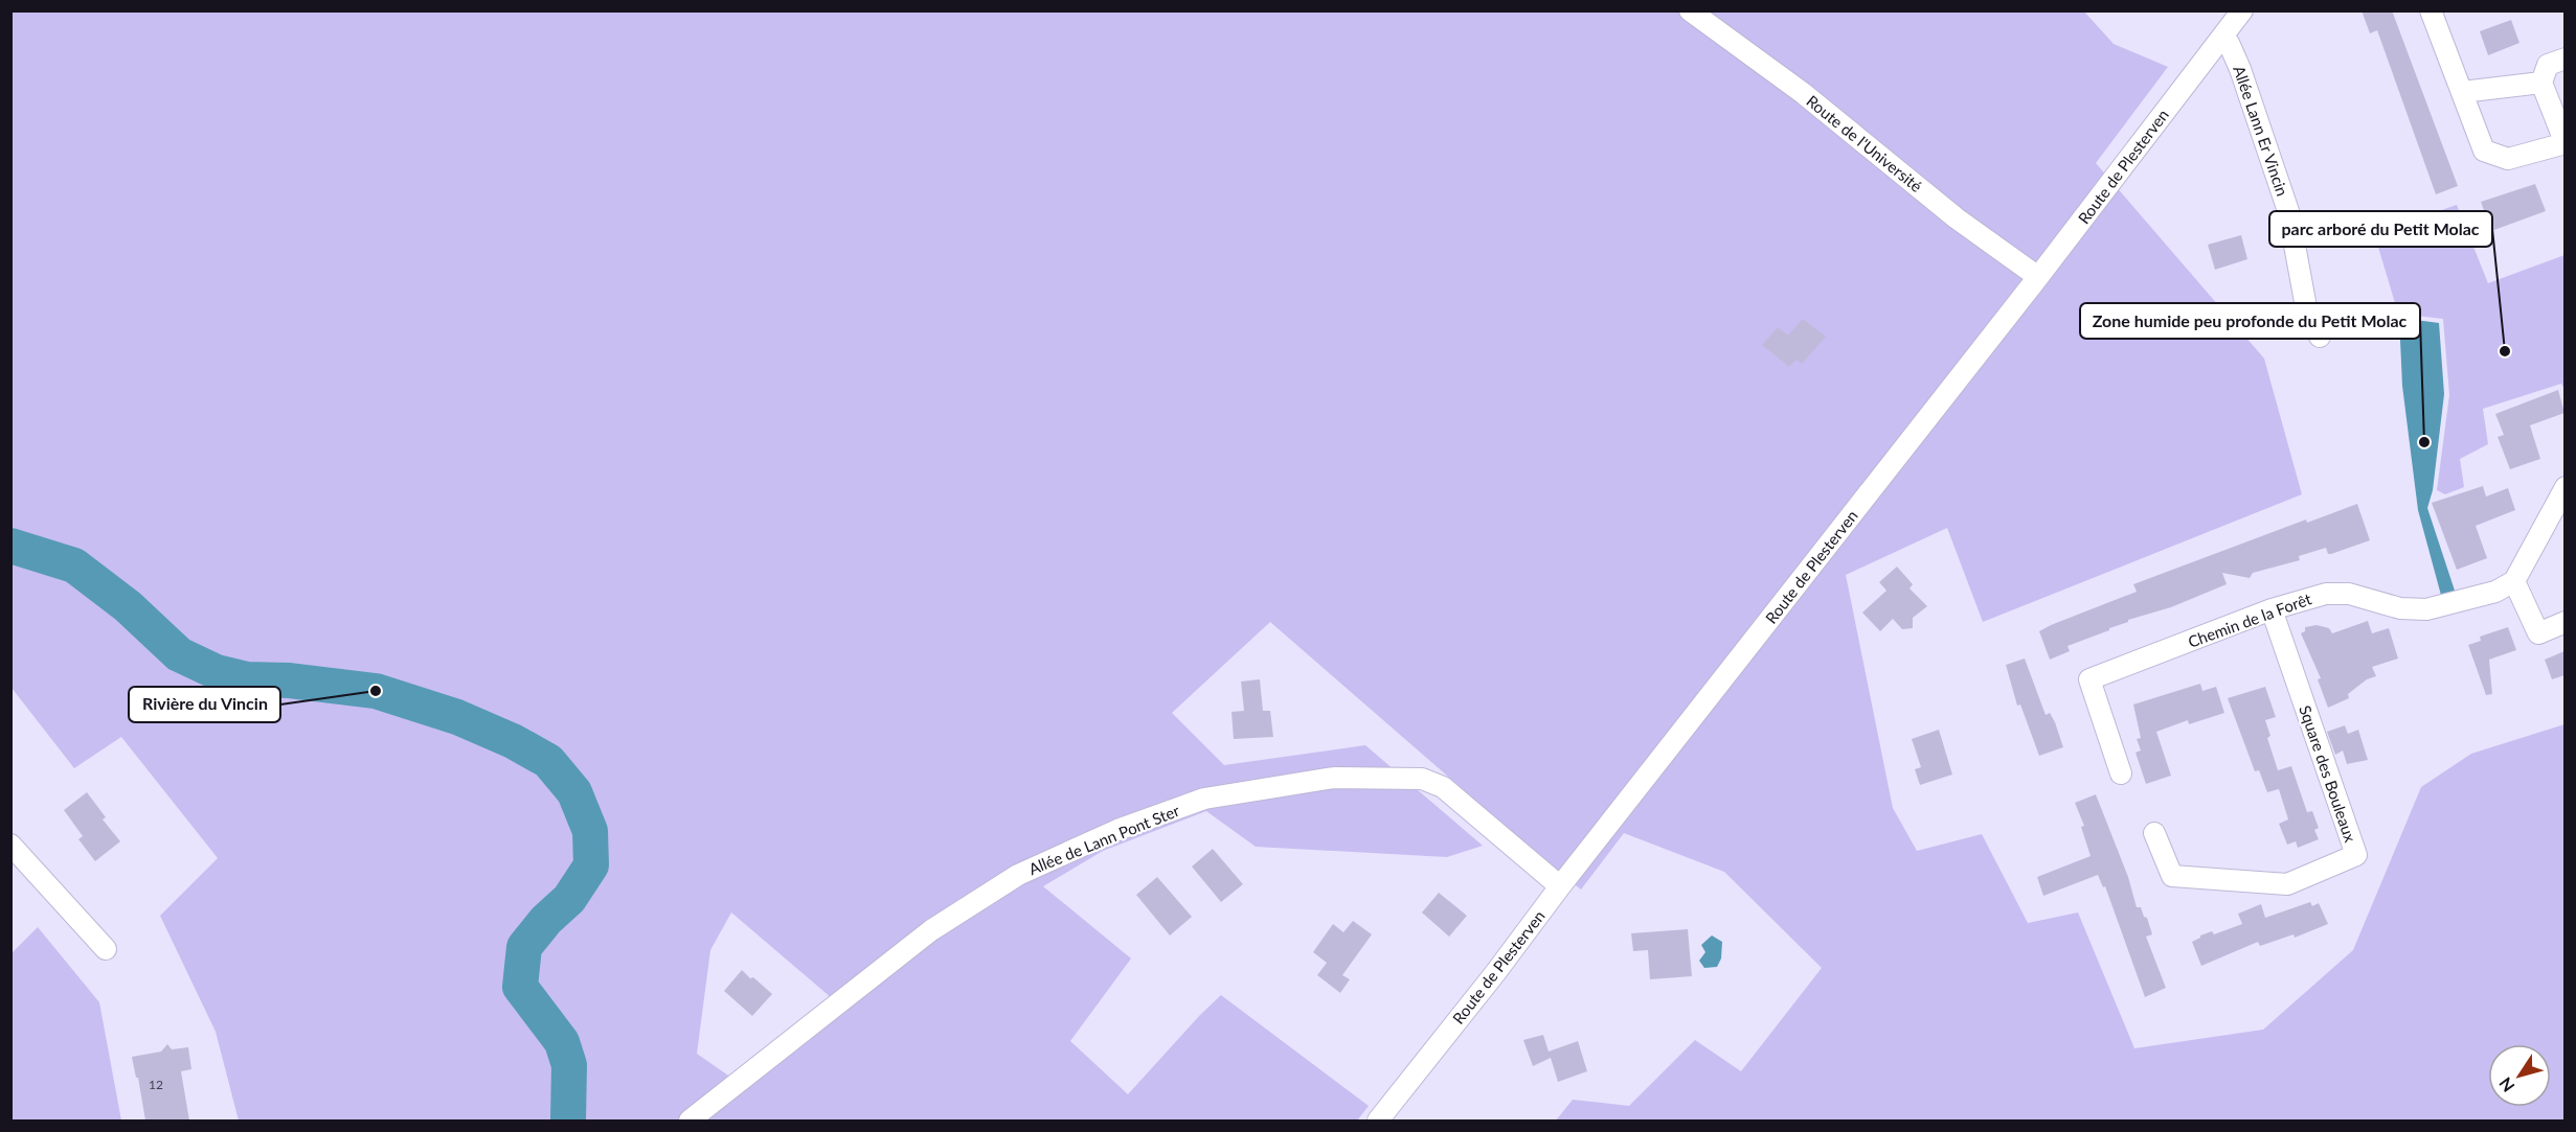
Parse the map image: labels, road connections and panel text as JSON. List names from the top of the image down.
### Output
{
  "streets": {
    "street": [
      "Allée Lann Er Vincin",
      "Route de l'Université",
      "Route de Plesterven",
      "Chemin de la Forêt",
      "Square des Bouleaux",
      "Allée de Lann Pont Ster"
    ]
  },
  "crossings": [
    ["Allée Lann Er Vincin", "Route de Plesterven"],
    ["Route de l'Université", "Route de Plesterven"],
    ["Route de Plesterven", "Allée de Lann Pont Ster"],
    ["Chemin de la Forêt", "Square des Bouleaux"]
  ],
  "places": ["parc arboré du Petit Molac", "Zone humide peu profonde du Petit Molac", "Rivière du Vincin"],
  "house_numbers": ["12"],
  "north": "bottom left"
}
